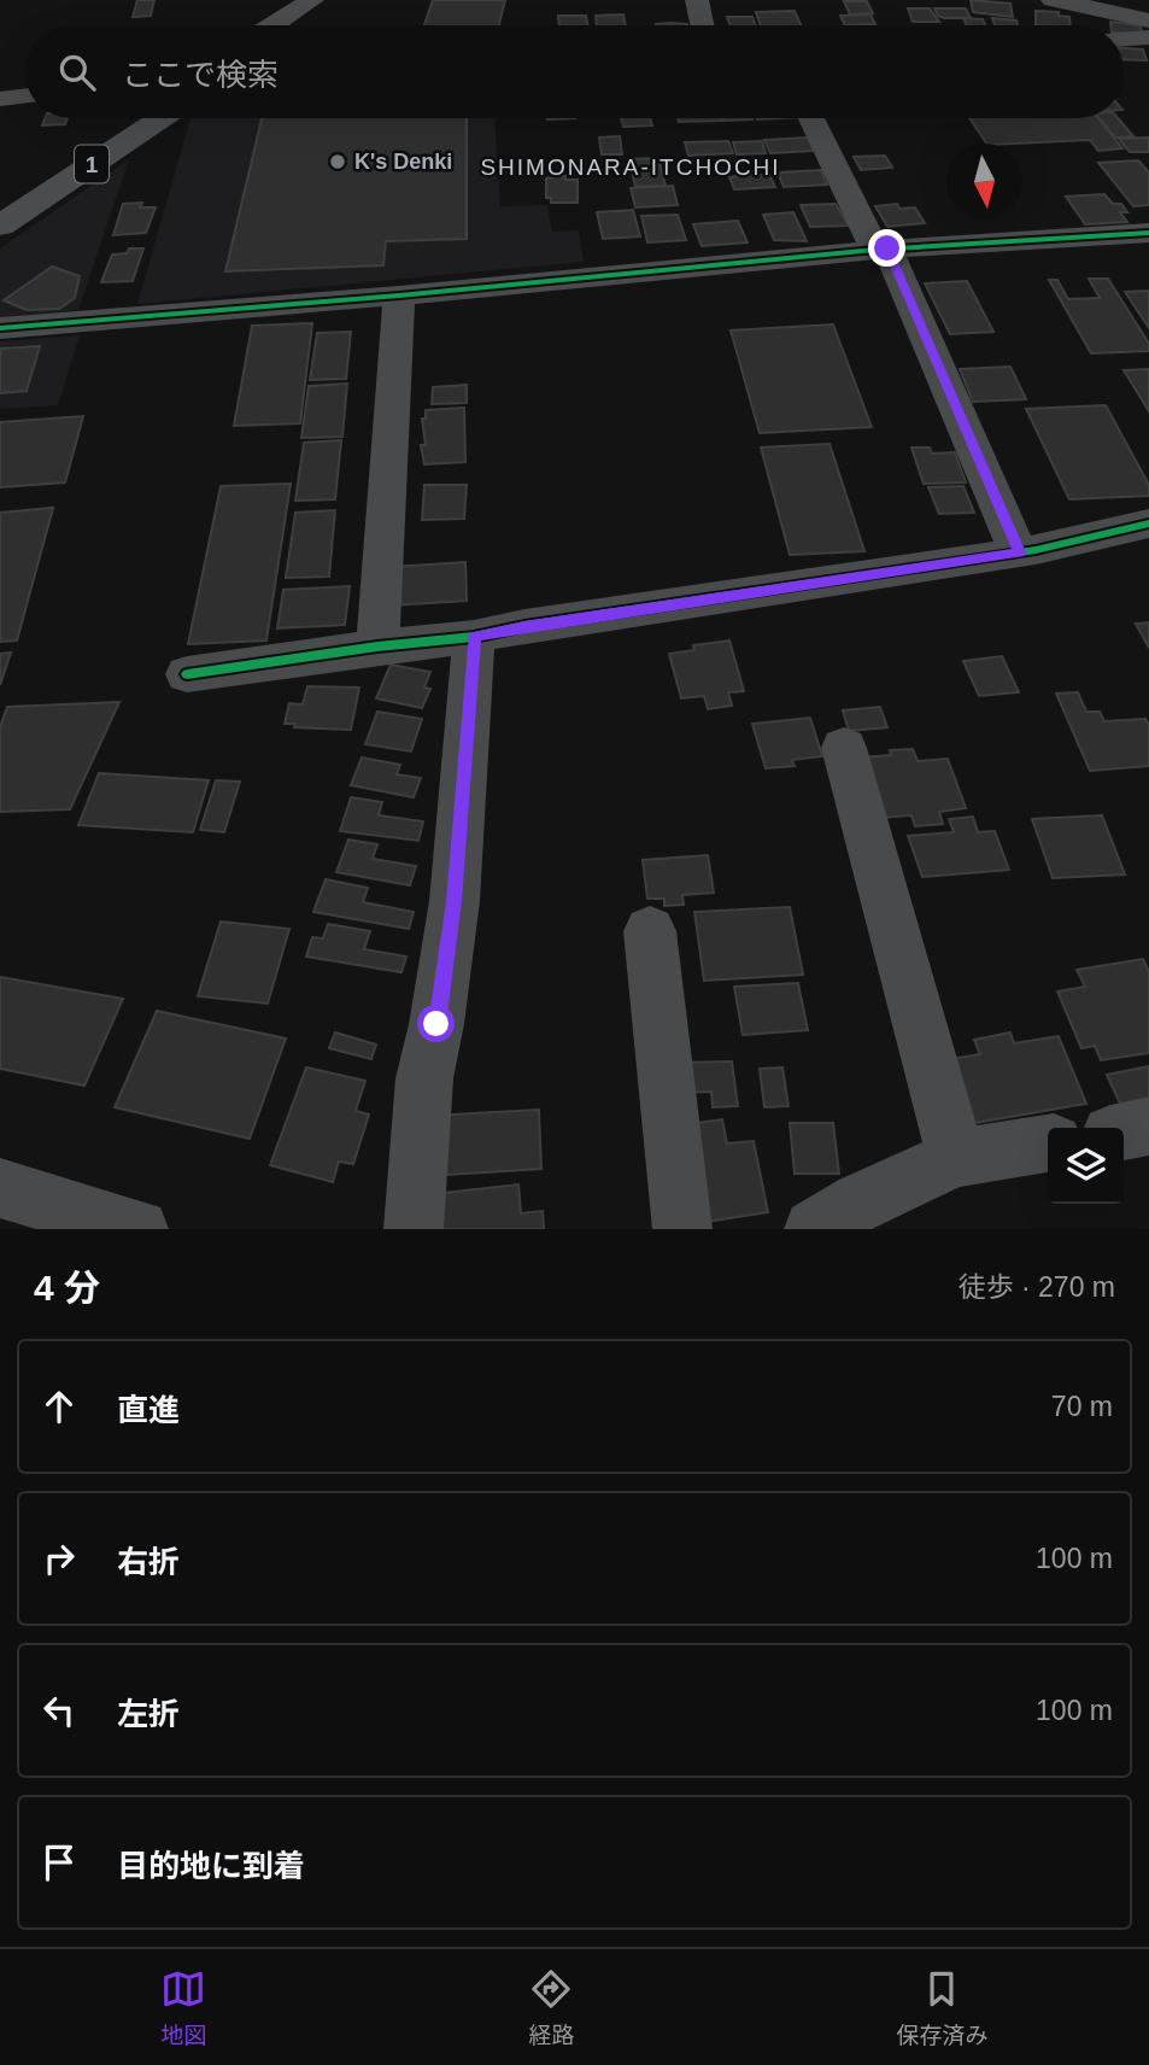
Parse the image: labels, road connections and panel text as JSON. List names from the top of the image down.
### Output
{
  "streets": {
    "highway": ["1"]
  },
  "districts": ["SHIMONARA-ITCHOCHI"],
  "places": ["K's Denki"],
  "north": "bottom",
  "page": {
    "search": "ここで検索",
    "heading": ["4 分", "徒歩 · 270 m"],
    "list": [
      ["直進", "70 m"],
      ["右折", "100 m"],
      ["左折", "100 m"],
      "目的地に到着"
    ],
    "nav": ["地図", "経路", "保存済み"]
  }
}
